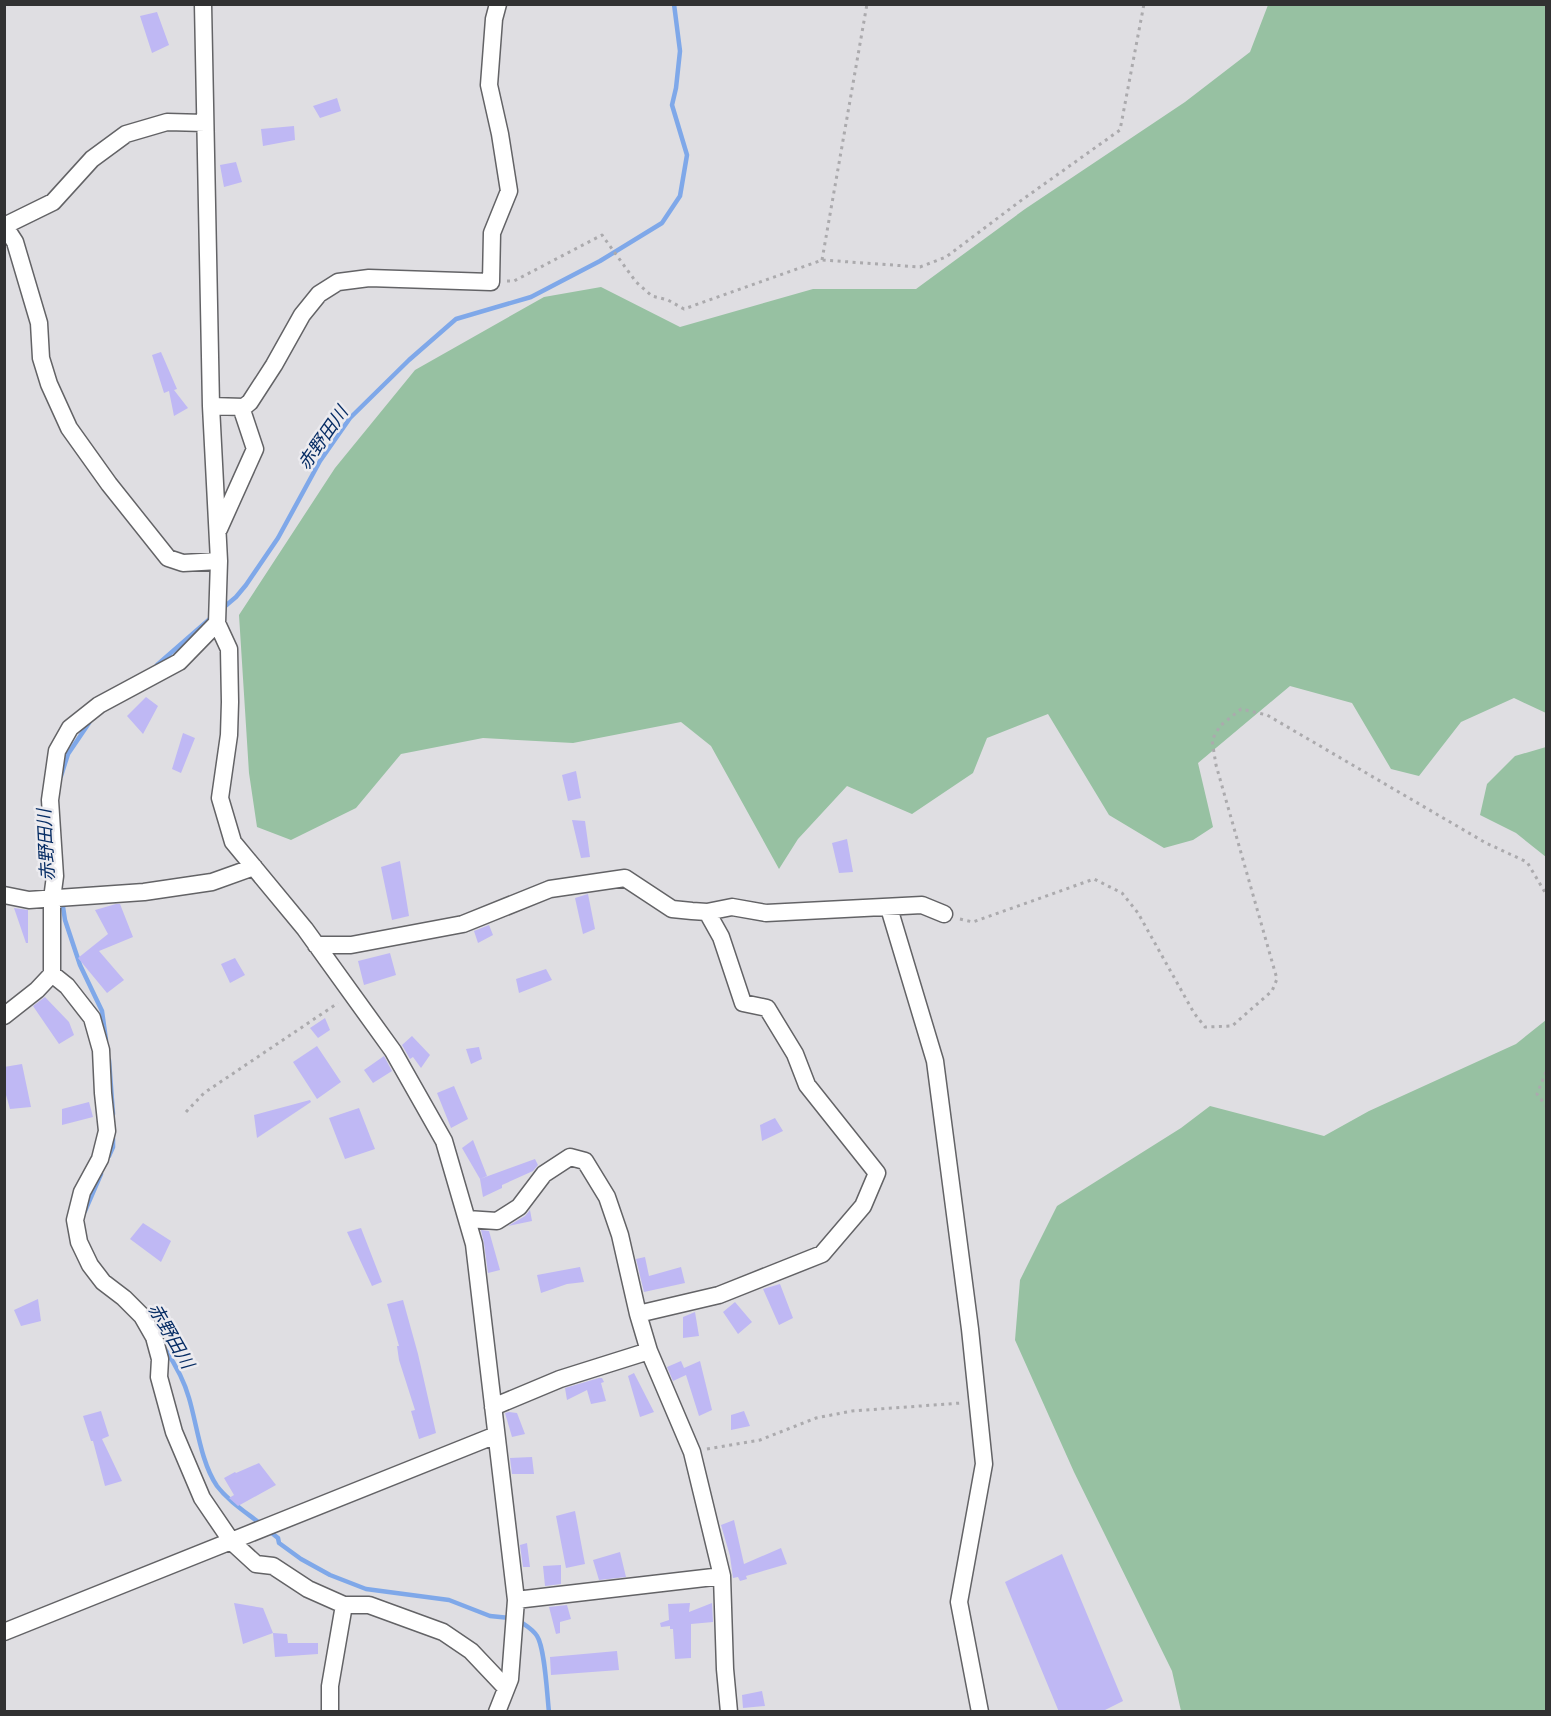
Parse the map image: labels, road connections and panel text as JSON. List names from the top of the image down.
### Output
{
  "water": ["赤野田川"]
}
